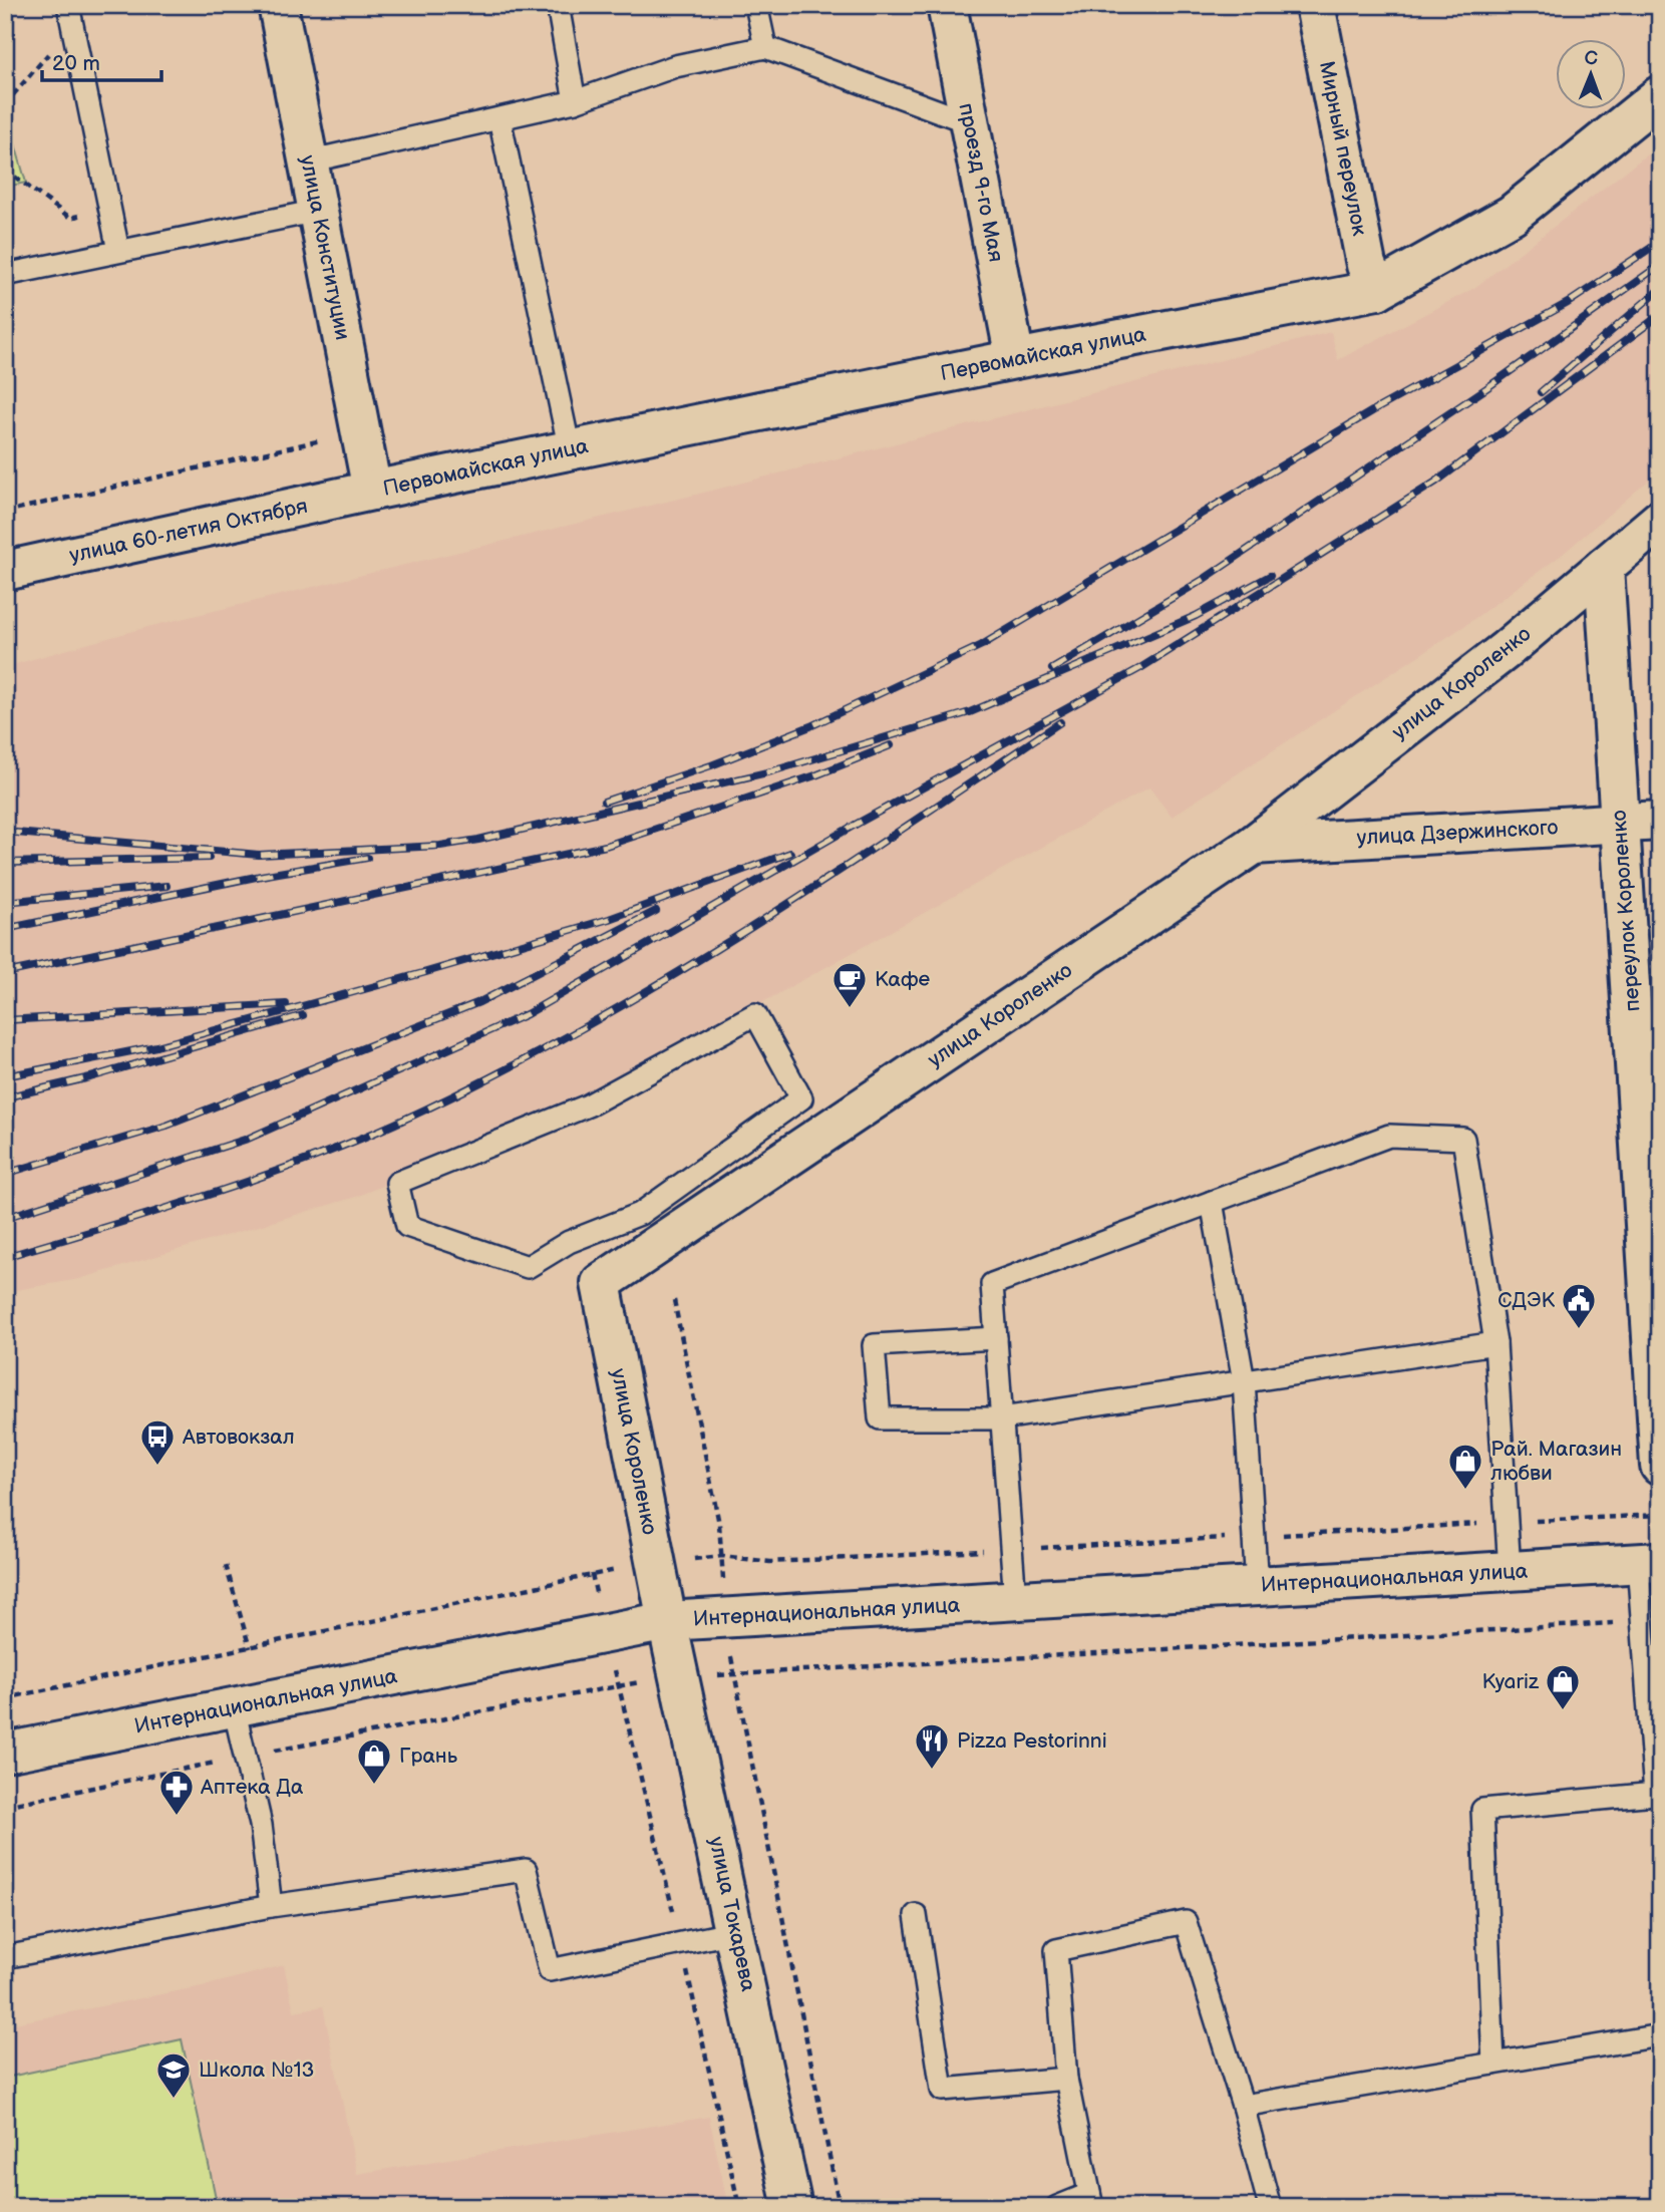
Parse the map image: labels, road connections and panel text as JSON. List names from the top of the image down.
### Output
{
  "streets": {
    "street": [
      "Мирный переулок",
      "проезд 9-го Мая",
      "улица Конституции",
      "Первомайская улица",
      "улица 60-летия Октября",
      "улица Короленко",
      "улица Дзержинского",
      "переулок Короленко",
      "Интернациональная улица",
      "улица Токарева"
    ]
  },
  "crossings": [
    ["Мирный переулок", "Первомайская улица"],
    ["проезд 9-го Мая", "Первомайская улица"],
    ["улица Конституции", "Первомайская улица"],
    ["улица Конституции", "улица 60-летия Октября"],
    ["Первомайская улица", "улица 60-летия Октября"],
    ["улица Короленко", "улица Дзержинского"],
    ["улица Короленко", "переулок Короленко"],
    ["улица Короленко", "Интернациональная улица"],
    ["улица Короленко", "улица Токарева"],
    ["улица Дзержинского", "переулок Короленко"],
    ["Интернациональная улица", "улица Токарева"]
  ],
  "places": {
    "cafe": ["Кафе"],
    "public building": ["СДЭК"],
    "bus stop": ["Автовокзал"],
    "shop": ["Рай. Магазин любви", "Kyariz", "Грань"],
    "restaurant": ["Pizza Pestorinni"],
    "pharmacy": ["Аптека Да"],
    "school or university": ["Школа №13"]
  },
  "scale_bar": "20 m",
  "north": "top"
}
